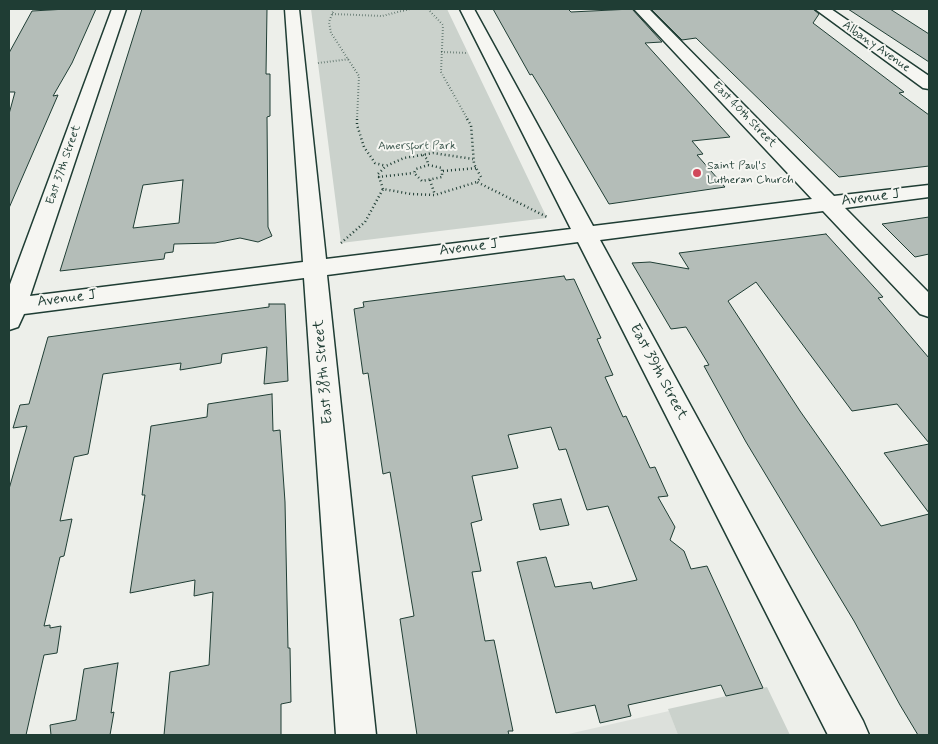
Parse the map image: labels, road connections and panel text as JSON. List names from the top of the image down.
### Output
{
  "streets": {
    "street": [
      "Albany Avenue",
      "East 40th Street",
      "East 37th Street",
      "Avenue J",
      "East 38th Street",
      "East 39th Street"
    ]
  },
  "crossings": [
    ["East 40th Street", "Avenue J"],
    ["East 37th Street", "Avenue J"],
    ["Avenue J", "East 38th Street"],
    ["Avenue J", "East 39th Street"]
  ],
  "parks": ["Amersfort Park"],
  "places": ["Saint Paul's Lutheran Church"]
}
